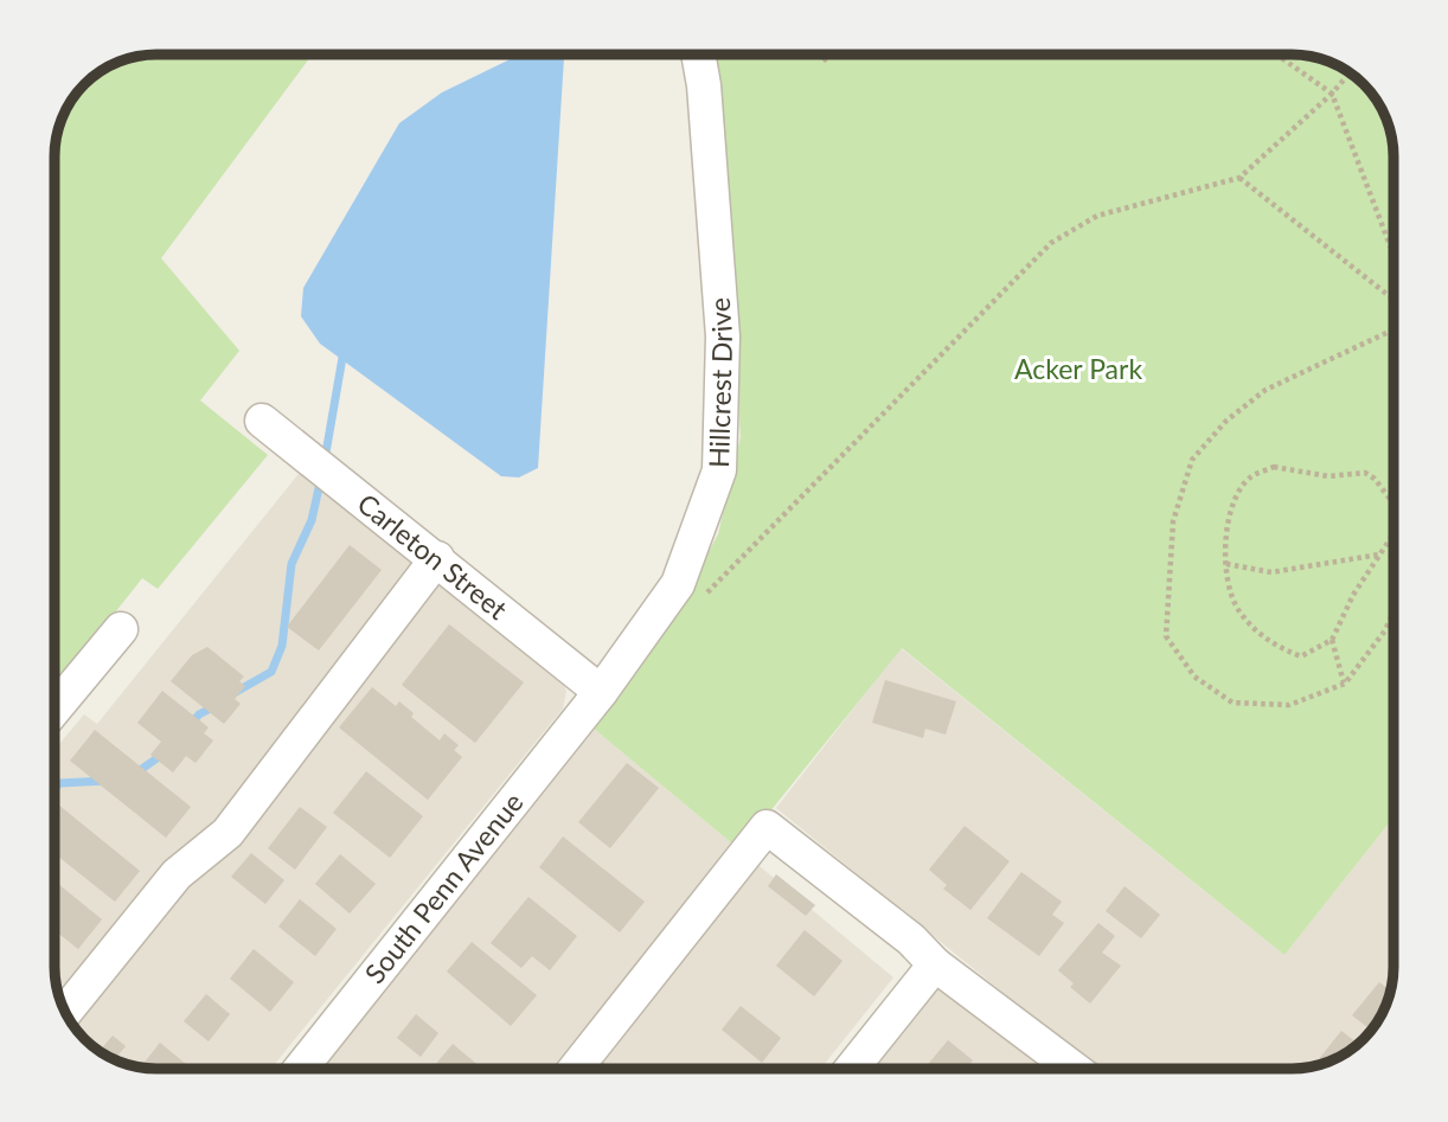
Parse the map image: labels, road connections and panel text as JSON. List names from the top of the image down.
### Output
{
  "streets": {
    "street": ["Hillcrest Drive", "Carleton Street", "South Penn Avenue"]
  },
  "crossings": [
    ["Hillcrest Drive", "Carleton Street"],
    ["Hillcrest Drive", "South Penn Avenue"],
    ["Carleton Street", "South Penn Avenue"]
  ],
  "parks": ["Acker Park"]
}
